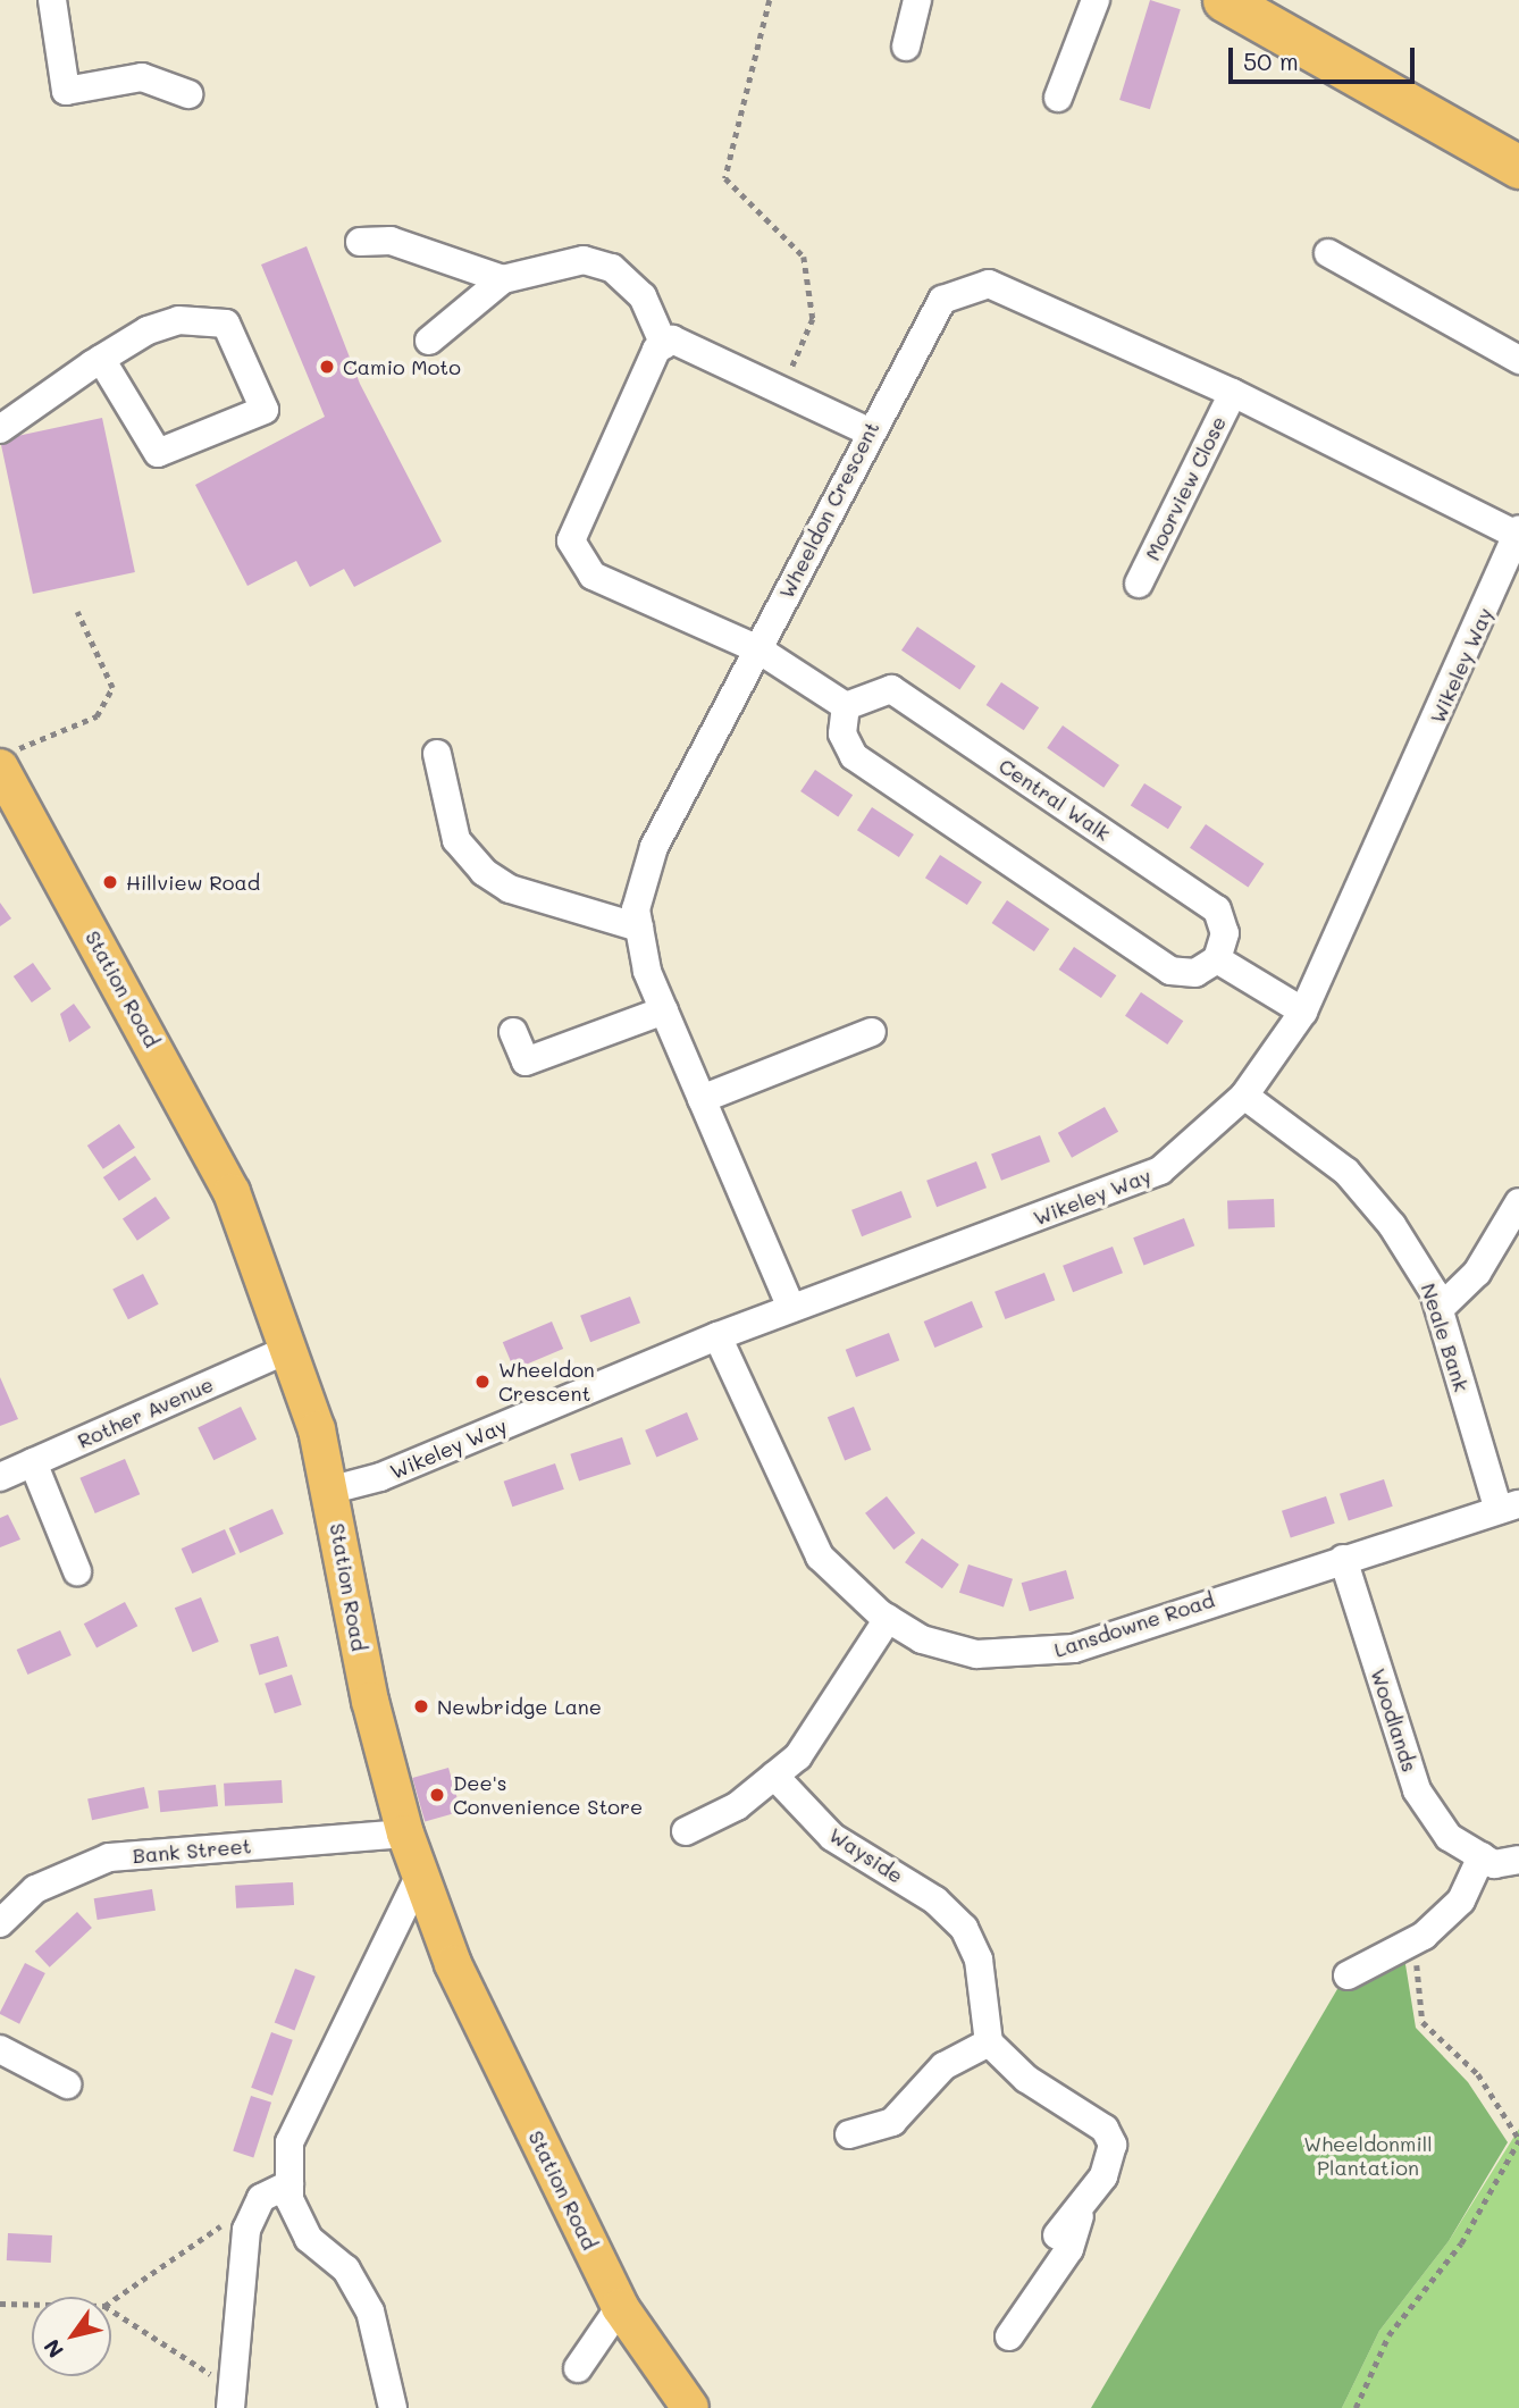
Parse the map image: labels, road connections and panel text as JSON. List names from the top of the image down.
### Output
{
  "streets": {
    "main road": ["Station Road"],
    "street": [
      "Moorview Close",
      "Wheeldon Crescent",
      "Wikeley Way",
      "Central Walk",
      "Neale Bank",
      "Rother Avenue",
      "Lansdowne Road",
      "Woodlands",
      "Bank Street",
      "Wayside"
    ]
  },
  "crossings": [
    ["Moorview Close", "Wheeldon Crescent"],
    ["Wheeldon Crescent", "Wikeley Way"],
    ["Wikeley Way", "Station Road"],
    ["Wikeley Way", "Neale Bank"],
    ["Wikeley Way", "Lansdowne Road"],
    ["Station Road", "Rother Avenue"],
    ["Station Road", "Bank Street"],
    ["Neale Bank", "Lansdowne Road"],
    ["Lansdowne Road", "Woodlands"]
  ],
  "parks": ["Wheeldonmill Plantation"],
  "places": [
    "Camio Moto",
    "Hillview Road",
    "Wheeldon Crescent",
    "Newbridge Lane",
    "Dee's Convenience Store"
  ],
  "scale_bar": "50 m",
  "north": "bottom left"
}
